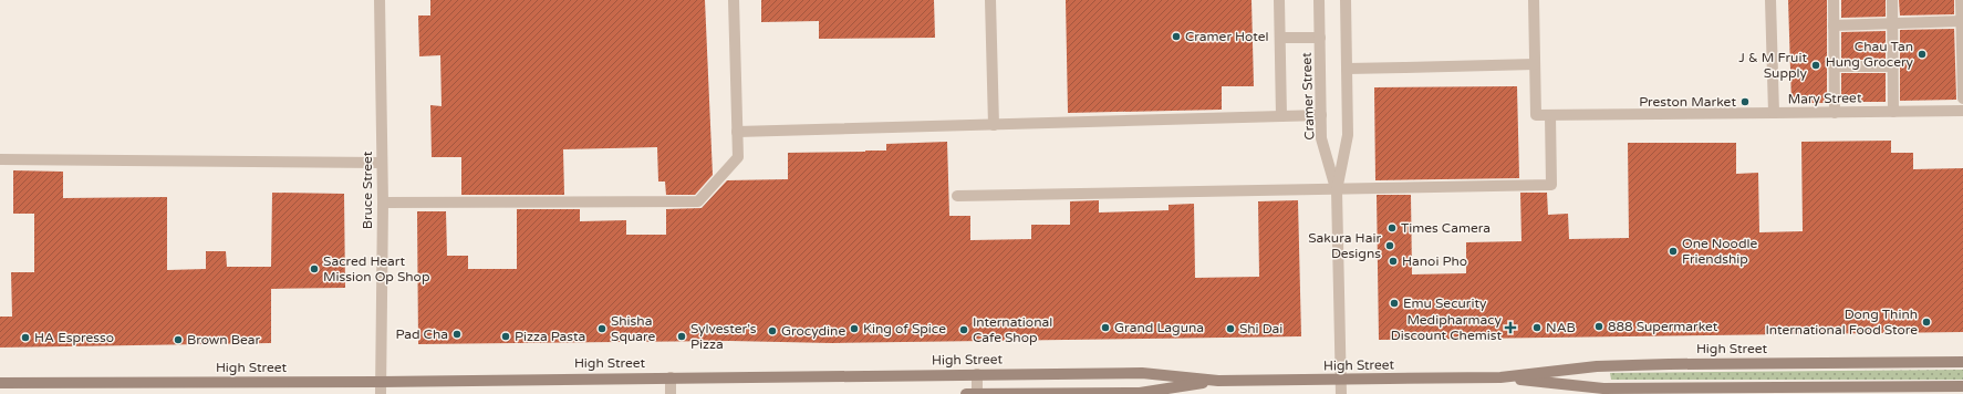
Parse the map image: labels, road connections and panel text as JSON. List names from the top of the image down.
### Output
{
  "streets": {
    "main road": ["High Street"],
    "street": ["Cramer Street", "Mary Street", "Bruce Street"]
  },
  "crossings": [
    ["Cramer Street", "High Street"],
    ["Bruce Street", "High Street"]
  ],
  "places": {
    "other": [
      "Cramer Hotel",
      "Chau Tan Hung Grocery",
      "J & M Fruit Supply",
      "Preston Market",
      "Times Camera",
      "Sakura Hair Designs",
      "One Noodle Friendship",
      "Hanoi Pho",
      "Sacred Heart Mission Op Shop",
      "Emu Security",
      "Dong Thinh International Food Store",
      "888 Supermarket",
      "Grand Laguna",
      "NAB",
      "Shisha Square",
      "King of Spice",
      "Shi Dai",
      "International Cafe Shop",
      "Grocydine",
      "Pad Cha",
      "Pizza Pasta",
      "Sylvester’s Pizza",
      "HA Espresso",
      "Brown Bear"
    ],
    "health": ["Medipharmacy Discount Chemist"]
  }
}
